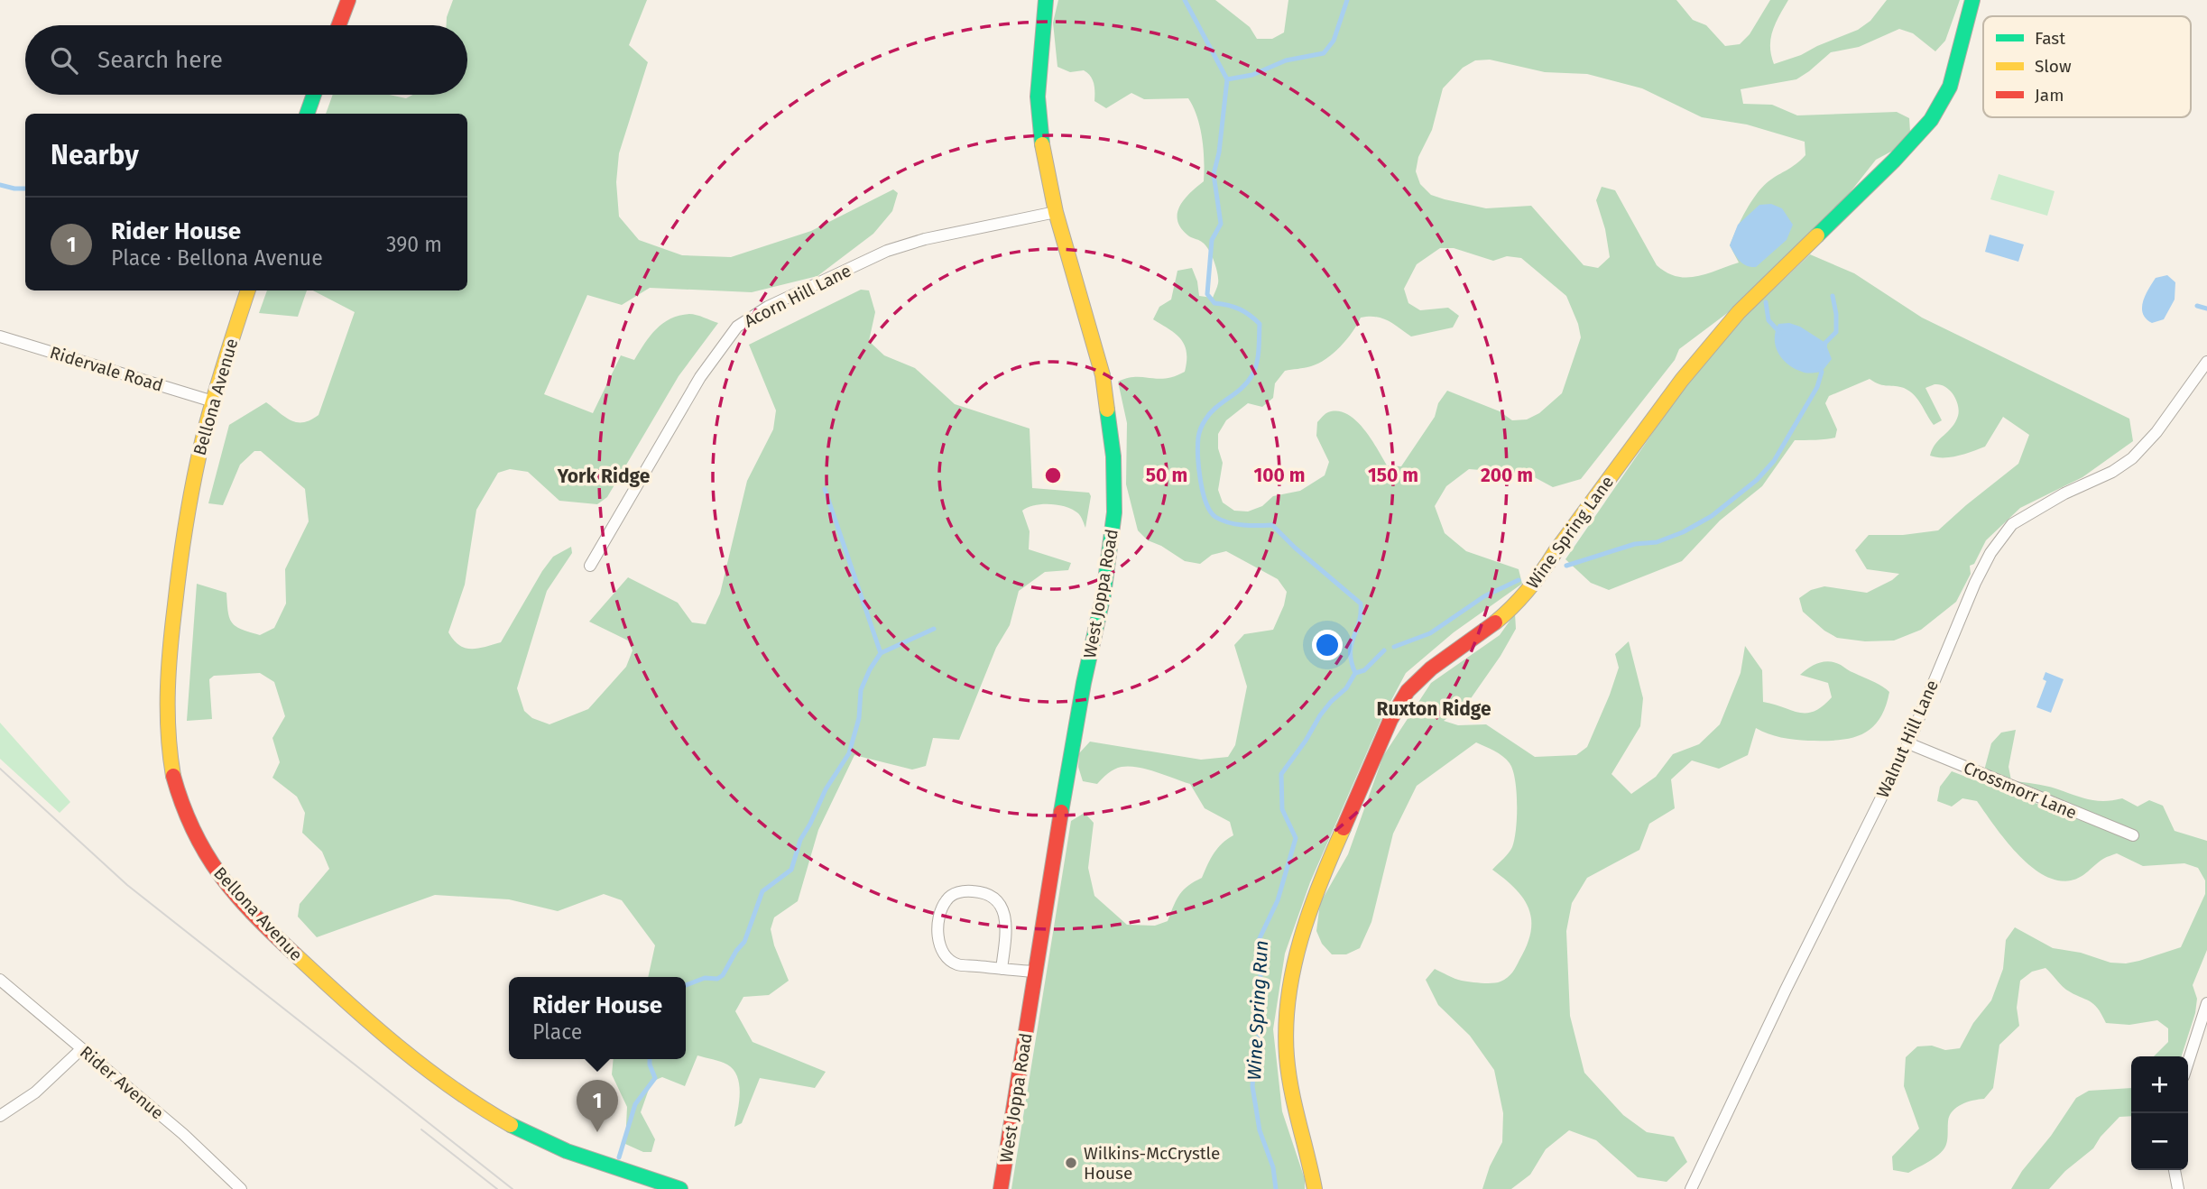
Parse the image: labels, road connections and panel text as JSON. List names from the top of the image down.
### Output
{
  "streets": {
    "street": [
      "Acorn Hill Lane",
      "Ridervale Road",
      "Bellona Avenue",
      "Wine Spring Lane",
      "West Joppa Road",
      "Walnut Hill Lane",
      "Crossmorr Lane",
      "Rider Avenue"
    ]
  },
  "crossings": [
    ["Acorn Hill Lane", "West Joppa Road"],
    ["Ridervale Road", "Bellona Avenue"],
    ["Walnut Hill Lane", "Crossmorr Lane"]
  ],
  "districts": ["York Ridge", "Ruxton Ridge"],
  "water": ["Wine Spring Run"],
  "places": ["Wilkins-McCrystle House"],
  "legend": ["Fast", "Slow", "Jam"],
  "page": {
    "search": "Search here",
    "heading": "Nearby",
    "list": [
      {
        "mark": "1",
        "name": "Rider House",
        "note": "Place · Bellona Avenue",
        "value": "390 m"
      }
    ],
    "popup": ["Rider House", "Place"],
    "map_buttons": ["+", "−"],
    "pins": "1"
  },
  "rings": [
    "50 m",
    "100 m",
    "150 m",
    "200 m"
  ]
}
